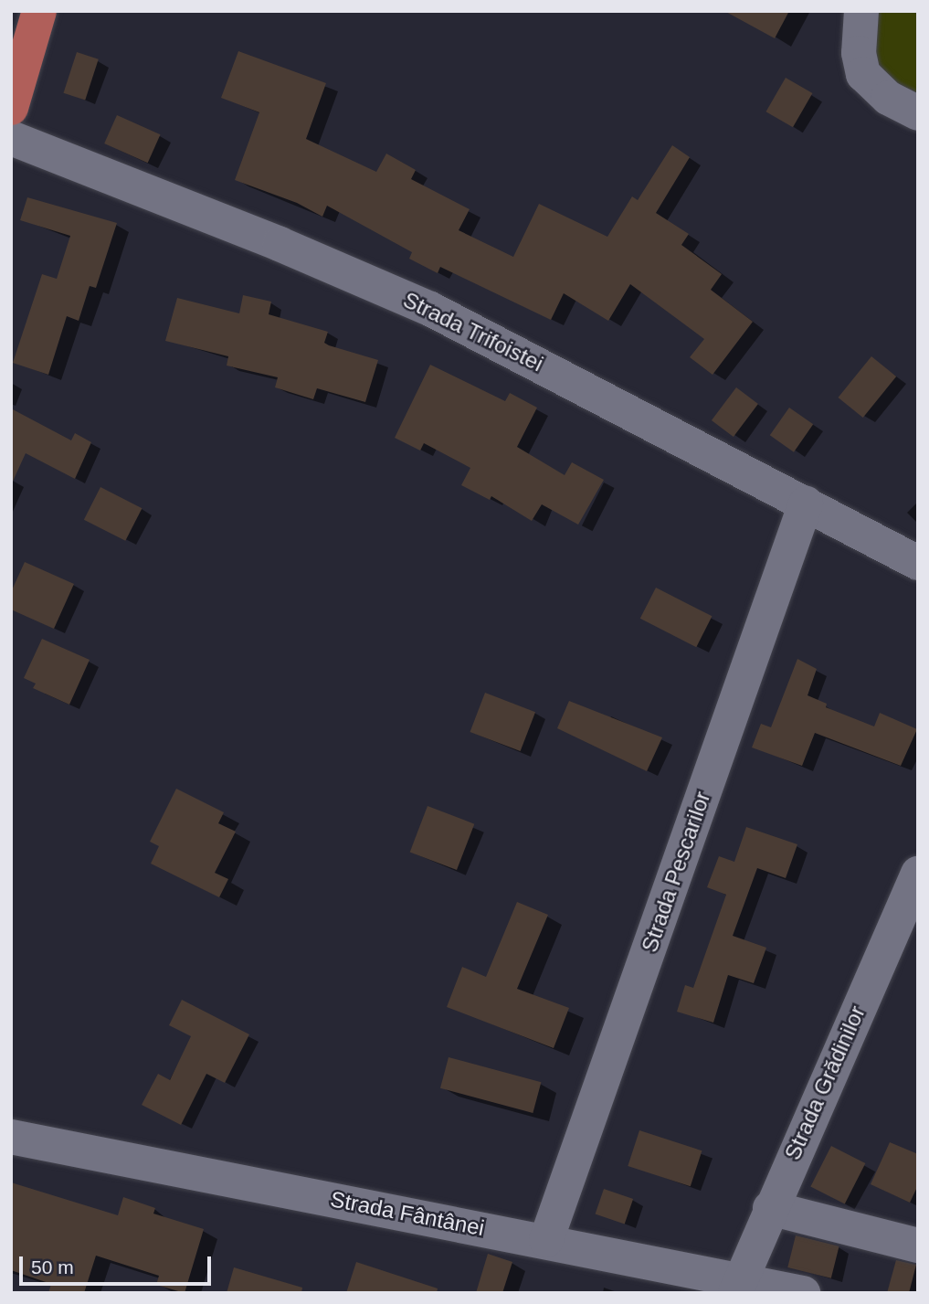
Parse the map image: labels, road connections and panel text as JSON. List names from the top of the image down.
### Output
{
  "streets": {
    "street": [
      "Strada Trifoistei",
      "Strada Pescarilor",
      "Strada Grădinilor",
      "Strada Fântânei"
    ]
  },
  "crossings": [
    ["Strada Trifoistei", "Strada Pescarilor"],
    ["Strada Pescarilor", "Strada Fântânei"],
    ["Strada Grădinilor", "Strada Fântânei"]
  ],
  "scale_bar": "50 m"
}
